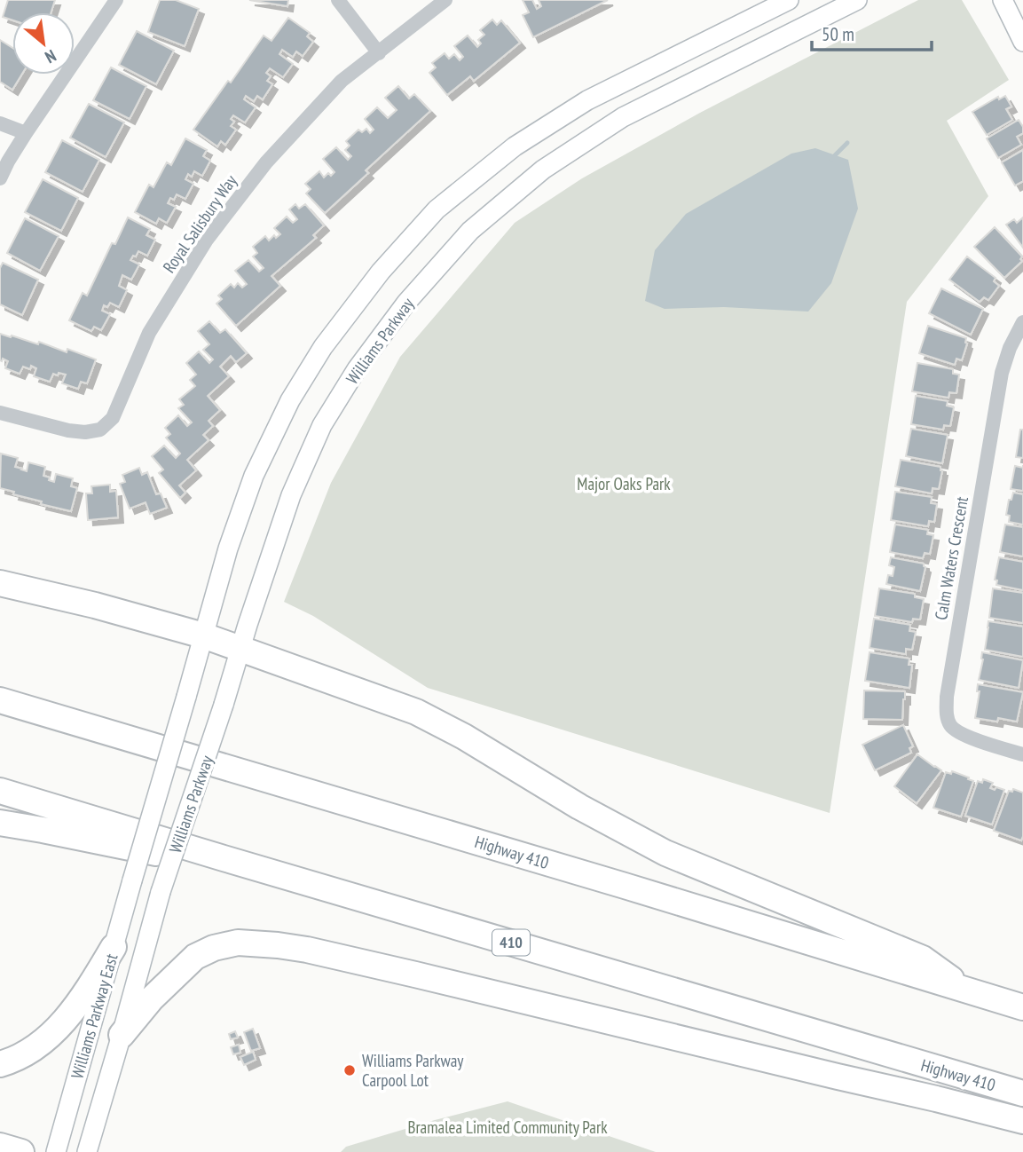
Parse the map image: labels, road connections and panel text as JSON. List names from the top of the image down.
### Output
{
  "streets": {
    "highway": ["Highway 410", "410"],
    "main road": ["Williams Parkway", "Williams Parkway East"],
    "street": ["Royal Salisbury Way", "Calm Waters Crescent"]
  },
  "crossings": [
    ["Williams Parkway", "Williams Parkway East"]
  ],
  "parks": ["Major Oaks Park", "Bramalea Limited Community Park"],
  "places": ["Williams Parkway Carpool Lot"],
  "scale_bar": "50 m",
  "north": "bottom right"
}
